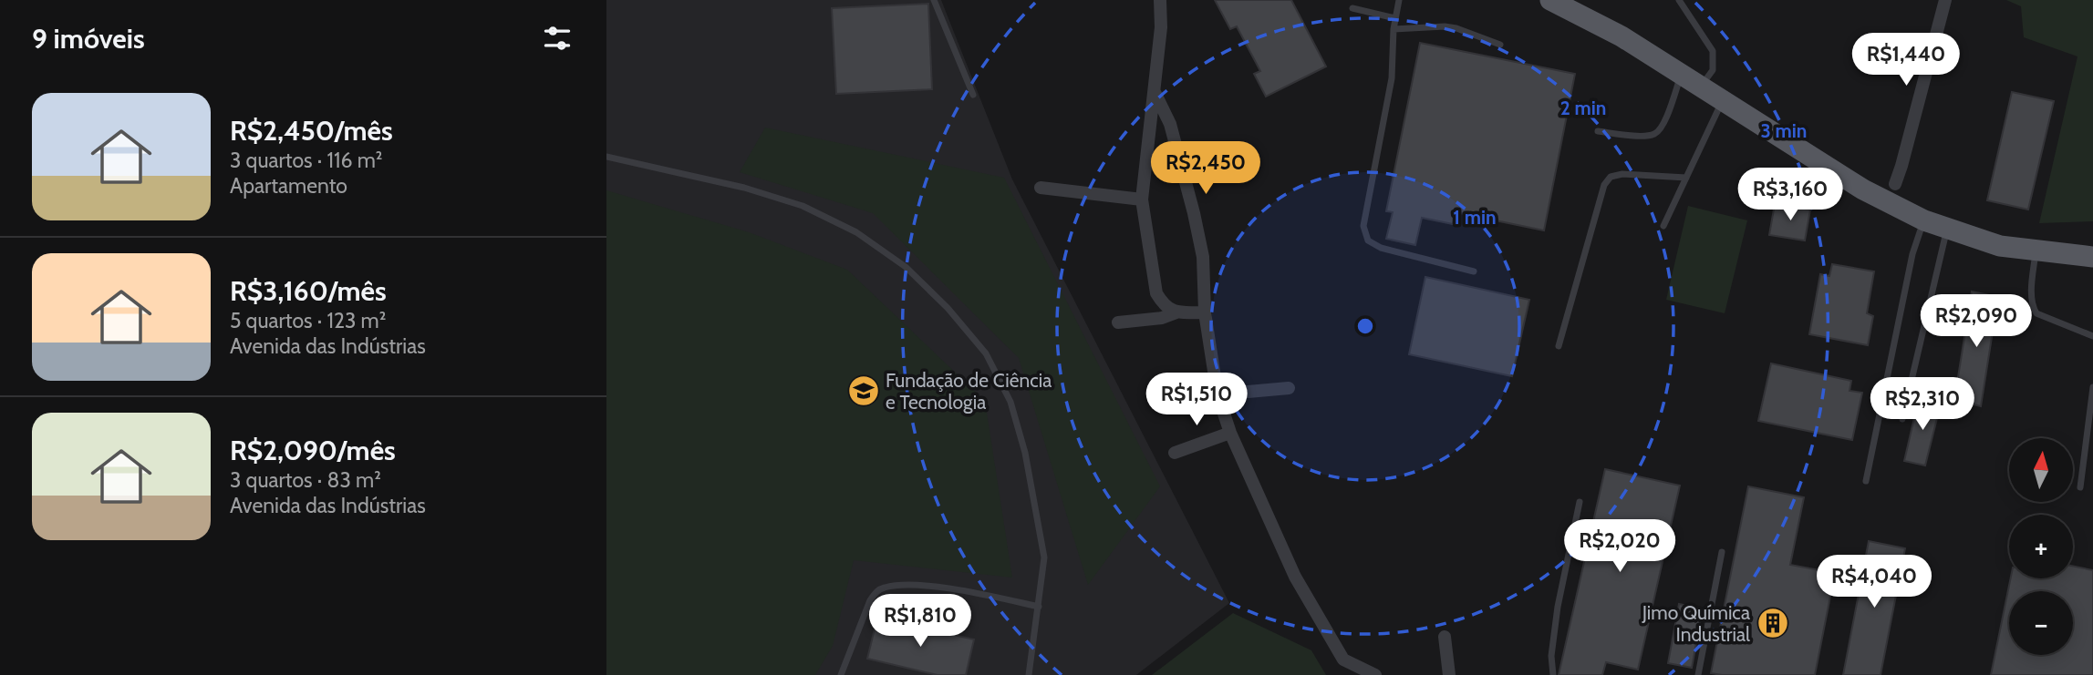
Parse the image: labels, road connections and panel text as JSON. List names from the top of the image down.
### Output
{
  "places": {
    "school or university": ["Fundação de Ciência e Tecnologia"],
    "building": ["Jimo Química Industrial"]
  },
  "north": "top",
  "page": {
    "heading": "9 imóveis",
    "price": [
      "R$1,440",
      "R$2,450",
      "R$3,160",
      "R$2,090",
      "R$1,510",
      "R$2,310",
      "R$2,020",
      "R$4,040",
      "R$1,810"
    ],
    "list": [
      {
        "name": "R$2,450/mês",
        "note": "3 quartos · 116 m² · Apartamento"
      },
      {
        "name": "R$3,160/mês",
        "note": "5 quartos · 123 m² · Avenida das Indústrias"
      },
      {
        "name": "R$2,090/mês",
        "note": "3 quartos · 83 m² · Avenida das Indústrias"
      }
    ],
    "map_buttons": ["+", "−"]
  },
  "rings": ["2 min", "3 min", "1 min"]
}
